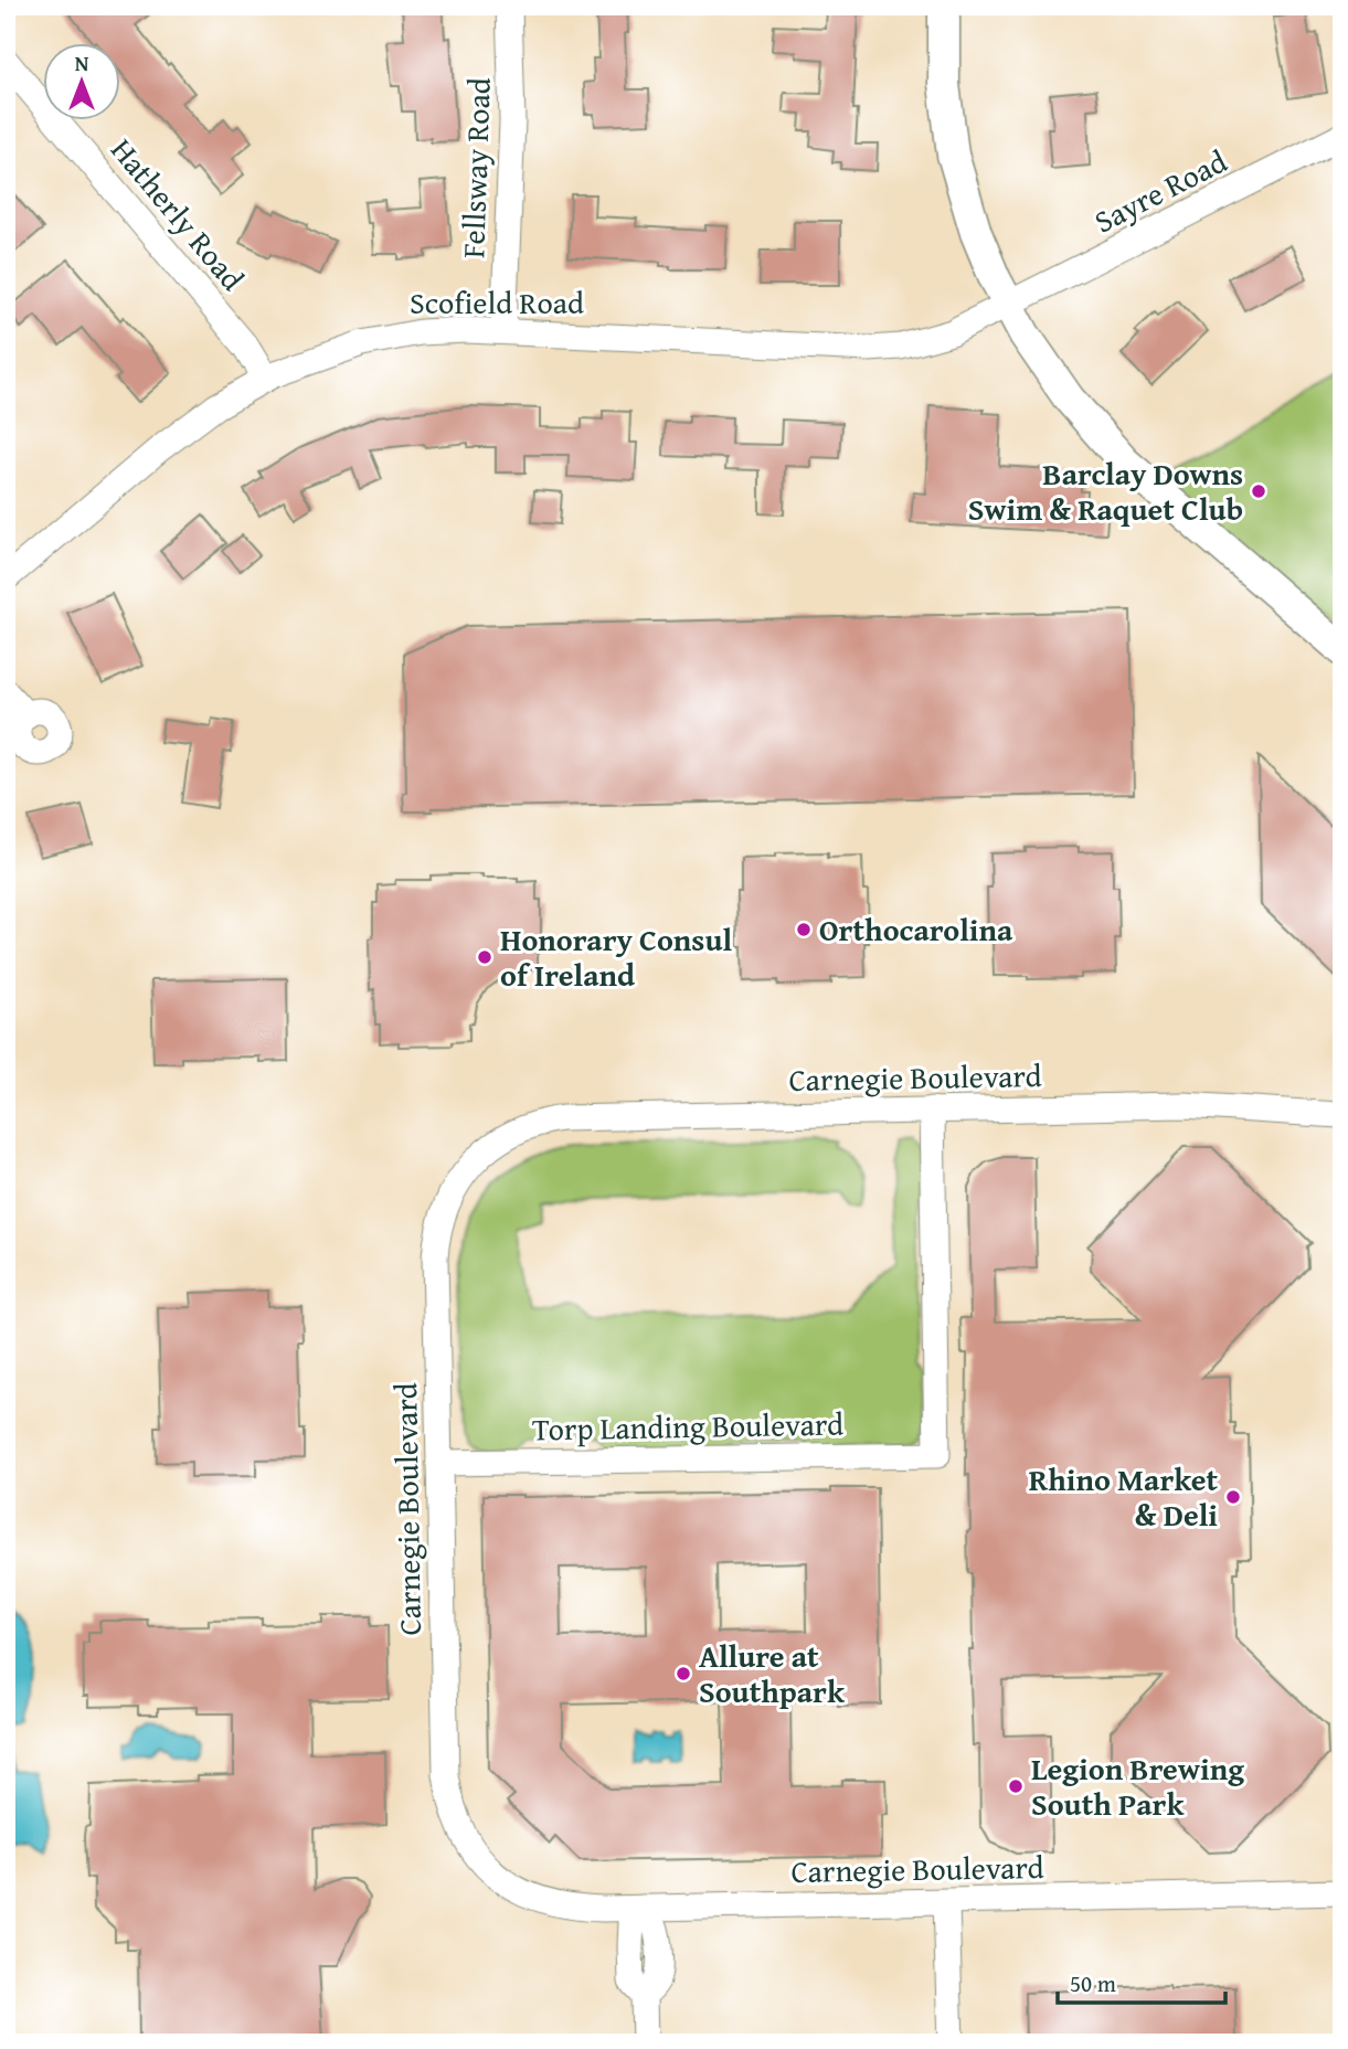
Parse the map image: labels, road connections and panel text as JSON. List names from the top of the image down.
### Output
{
  "streets": {
    "street": [
      "Fellsway Road",
      "Sayre Road",
      "Hatherly Road",
      "Scofield Road",
      "Carnegie Boulevard",
      "Torp Landing Boulevard"
    ]
  },
  "crossings": [
    ["Fellsway Road", "Scofield Road"],
    ["Sayre Road", "Scofield Road"],
    ["Hatherly Road", "Scofield Road"],
    ["Carnegie Boulevard", "Torp Landing Boulevard"]
  ],
  "places": [
    "Barclay Downs Swim & Raquet Club",
    "Orthocarolina",
    "Honorary Consul of Ireland",
    "Rhino Market & Deli",
    "Allure at Southpark",
    "Legion Brewing South Park"
  ],
  "scale_bar": "50 m",
  "north": "top"
}
